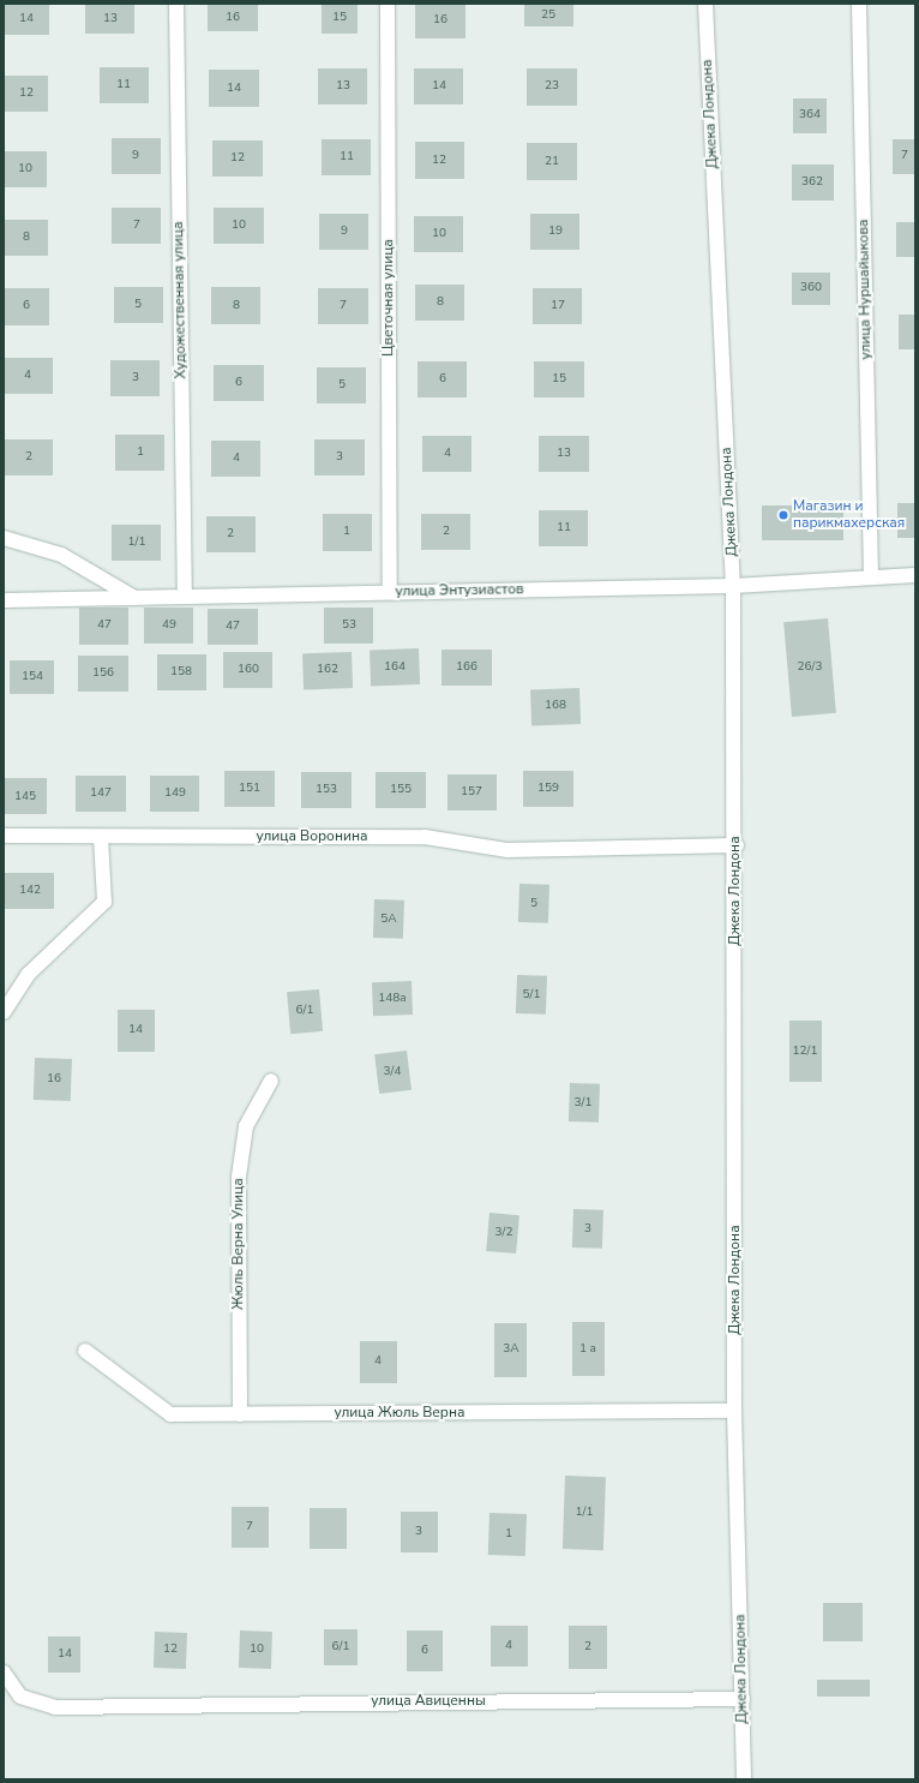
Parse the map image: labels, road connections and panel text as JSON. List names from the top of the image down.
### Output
{
  "streets": {
    "street": [
      "Джека Лондона",
      "улица Нуршайыкова",
      "Цветочная улица",
      "Художественная улица",
      "улица Энтузиастов",
      "улица Воронина",
      "Жюль Верна Улица",
      "улица Жюль Верна",
      "улица Авиценны"
    ]
  },
  "crossings": [
    ["Джека Лондона", "улица Энтузиастов"],
    ["Джека Лондона", "улица Воронина"],
    ["Джека Лондона", "улица Жюль Верна"],
    ["Джека Лондона", "улица Авиценны"],
    ["улица Нуршайыкова", "улица Энтузиастов"],
    ["Цветочная улица", "улица Энтузиастов"],
    ["Художественная улица", "улица Энтузиастов"],
    ["Жюль Верна Улица", "улица Жюль Верна"]
  ],
  "places": ["Магазин и парикмахерская"],
  "house_numbers": [
    "25",
    "16",
    "15",
    "14",
    "13",
    "16",
    "11",
    "13",
    "14",
    "23",
    "14",
    "12",
    "364",
    "9",
    "7",
    "11",
    "12",
    "12",
    "21",
    "10",
    "362",
    "7",
    "10",
    "9",
    "19",
    "10",
    "8",
    "360",
    "8",
    "5",
    "6",
    "8",
    "7",
    "17",
    "4",
    "3",
    "6",
    "15",
    "6",
    "5",
    "1",
    "4",
    "13",
    "2",
    "3",
    "4",
    "11",
    "1",
    "2",
    "2",
    "1/1",
    "47",
    "49",
    "53",
    "47",
    "164",
    "166",
    "26/3",
    "160",
    "162",
    "158",
    "156",
    "154",
    "168",
    "151",
    "159",
    "153",
    "155",
    "157",
    "147",
    "149",
    "145",
    "142",
    "5",
    "5А",
    "5/1",
    "148a",
    "6/1",
    "14",
    "12/1",
    "3/4",
    "16",
    "3/1",
    "3",
    "3/2",
    "3А",
    "1 а",
    "4",
    "1/1",
    "7",
    "3",
    "1",
    "4",
    "6/1",
    "2",
    "12",
    "10",
    "6",
    "14"
  ]
}
